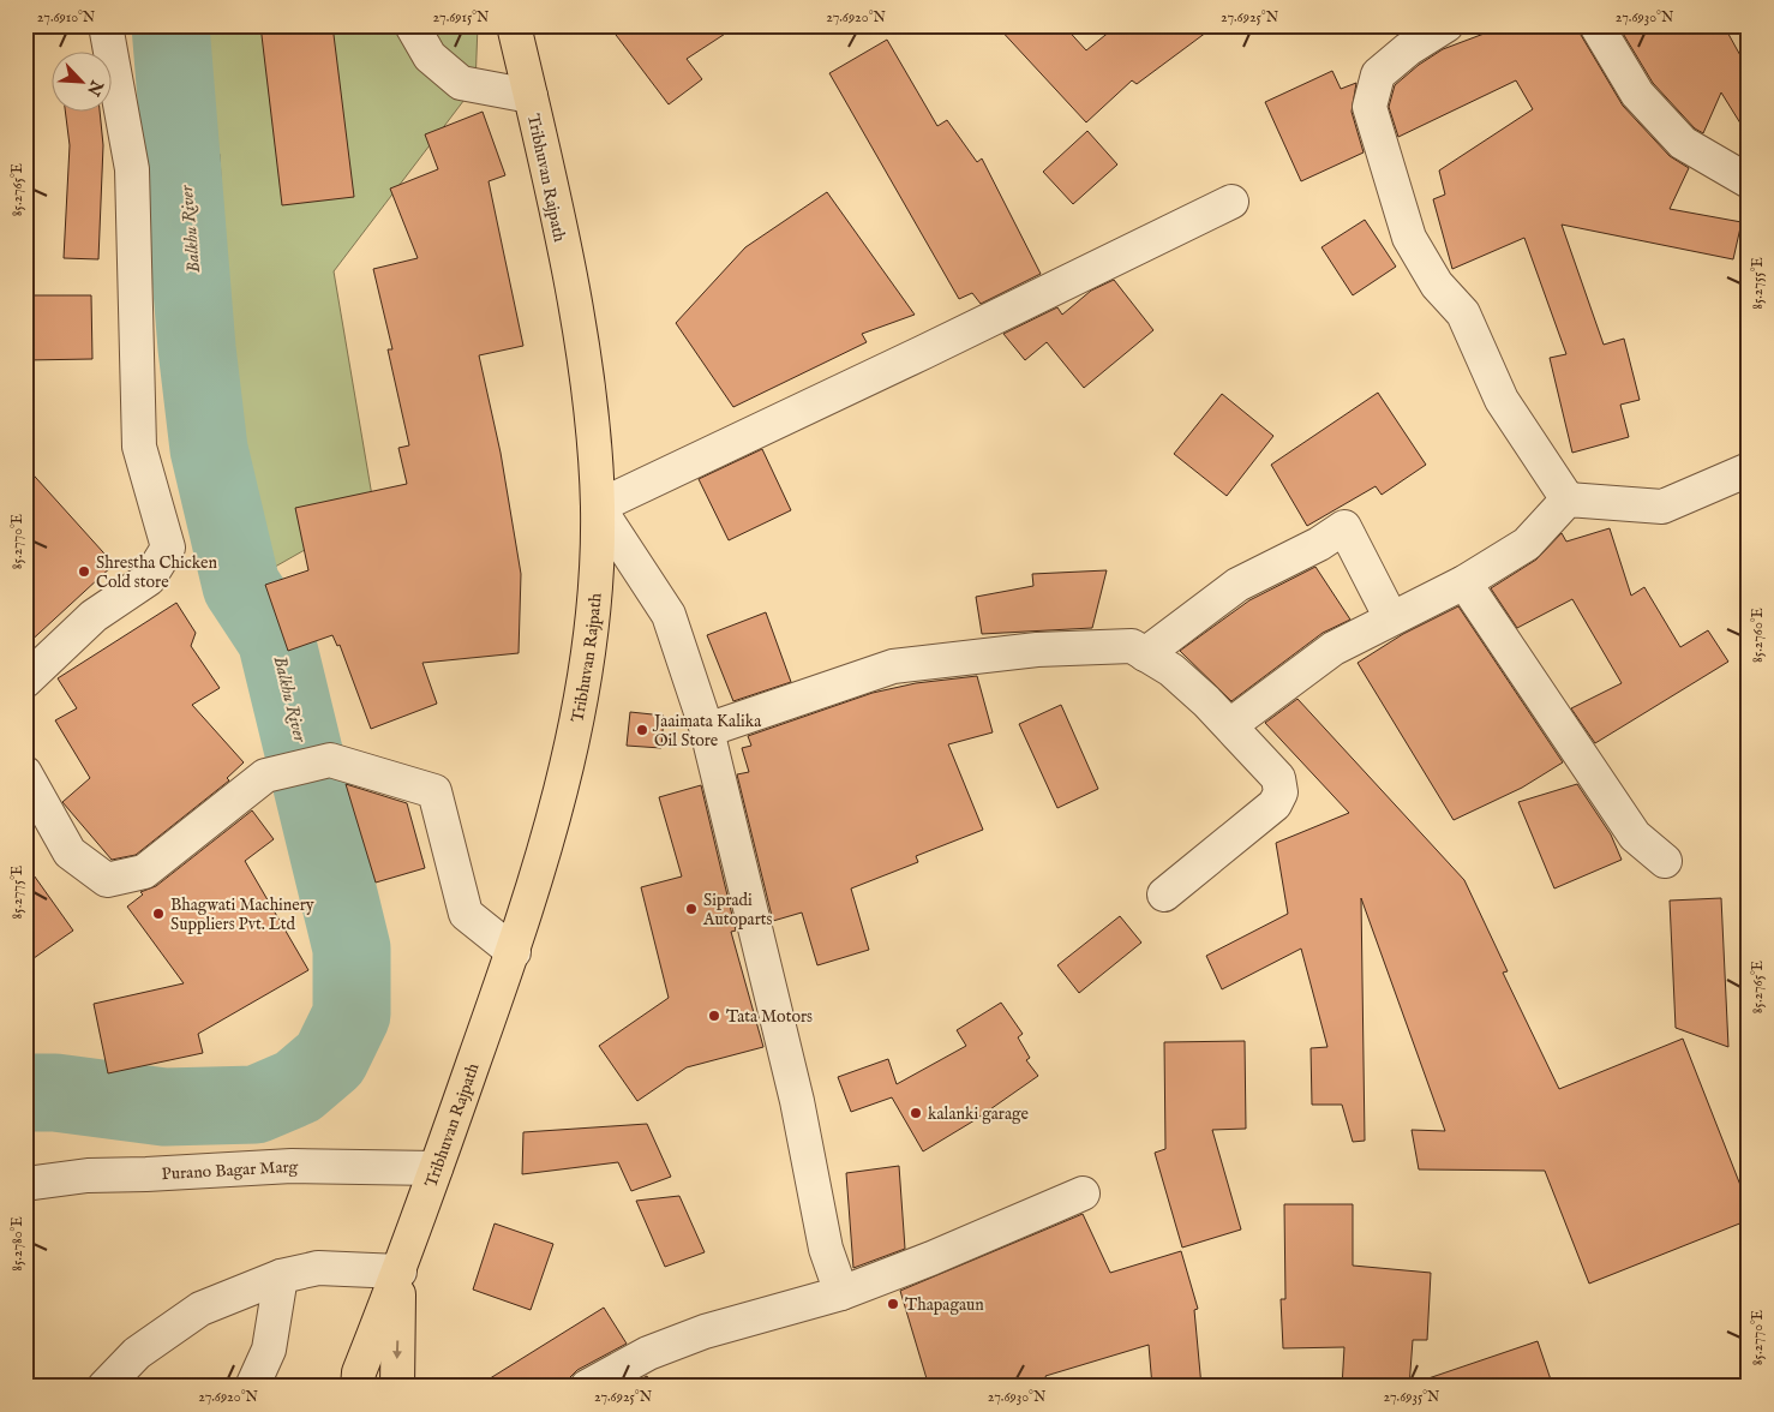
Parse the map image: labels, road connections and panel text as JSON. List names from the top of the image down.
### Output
{
  "streets": {
    "highway": ["Tribhuvan Rajpath"],
    "street": ["Purano Bagar Marg"]
  },
  "crossings": [
    ["Tribhuvan Rajpath", "Purano Bagar Marg"]
  ],
  "water": ["Balkhu River"],
  "places": [
    "Shrestha Chicken Cold store",
    "Jaaimata Kalika Oil Store",
    "Sipradi Autoparts",
    "Bhagwati Machinery Suppliers Pvt. Ltd",
    "Tata Motors",
    "kalanki garage",
    "Thapagaun"
  ],
  "north": "bottom right",
  "coordinates": [
    "27.6910°N",
    "27.6915°N",
    "27.6920°N",
    "27.6925°N",
    "27.6930°N",
    "85.2765°E",
    "85.2755°E",
    "85.2770°E",
    "85.2760°E",
    "85.2775°E",
    "85.2780°E",
    "27.6935°N"
  ]
}
